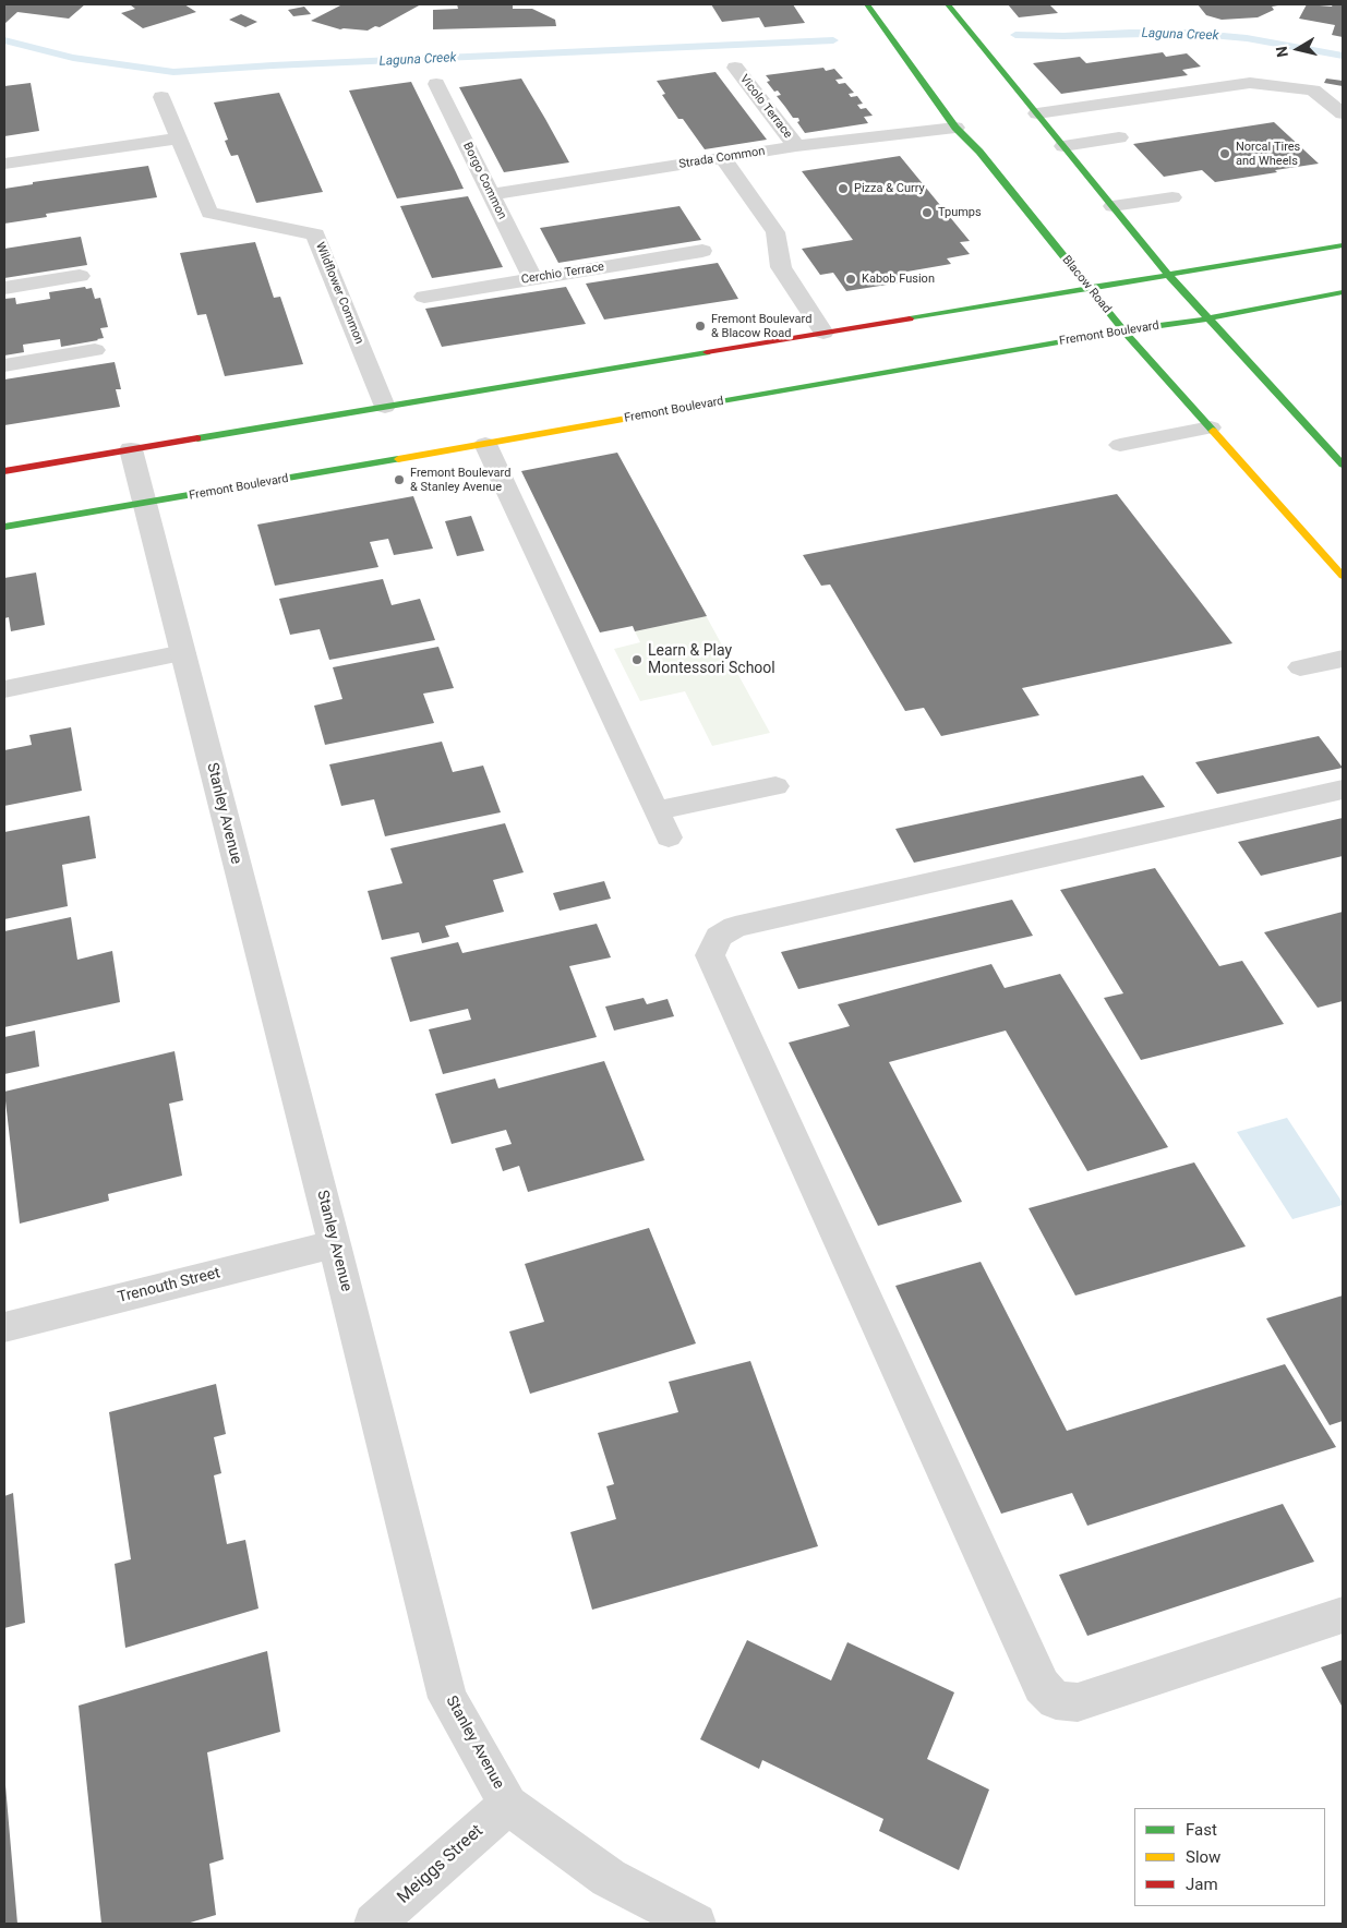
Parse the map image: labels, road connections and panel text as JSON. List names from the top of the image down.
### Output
{
  "streets": {
    "main road": ["Blacow Road", "Fremont Boulevard"],
    "street": [
      "Vicolo Terrace",
      "Strada Common",
      "Borgo Common",
      "Cerchio Terrace",
      "Wildflower Common",
      "Stanley Avenue",
      "Trenouth Street",
      "Meiggs Street"
    ]
  },
  "crossings": [
    ["Vicolo Terrace", "Strada Common"],
    ["Strada Common", "Borgo Common"],
    ["Strada Common", "Blacow Road"],
    ["Borgo Common", "Cerchio Terrace"],
    ["Blacow Road", "Fremont Boulevard"],
    ["Fremont Boulevard", "Stanley Avenue"],
    ["Stanley Avenue", "Trenouth Street"],
    ["Stanley Avenue", "Meiggs Street"]
  ],
  "water": ["Laguna Creek"],
  "places": [
    "Norcal Tires and Wheels",
    "Pizza & Curry",
    "Tpumps",
    "Kabob Fusion",
    "Fremont Boulevard & Blacow Road",
    "Fremont Boulevard & Stanley Avenue",
    "Learn & Play Montessori School"
  ],
  "legend": ["Fast", "Slow", "Jam"],
  "north": "left"
}
